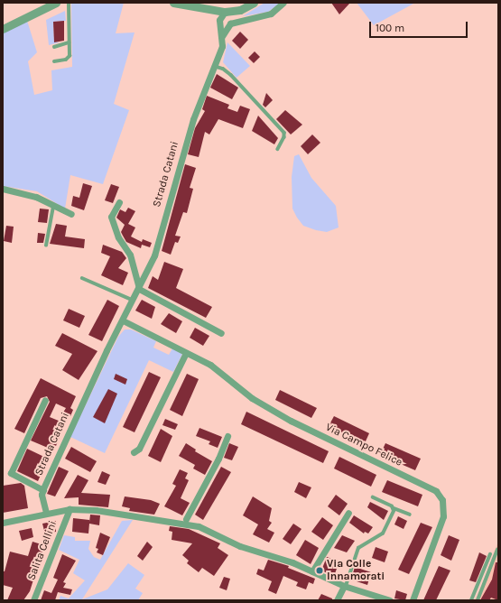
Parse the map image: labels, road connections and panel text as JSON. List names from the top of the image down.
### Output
{
  "streets": {
    "street": ["Strada Catani", "Via Campo Felice", "Salita Cellini"]
  },
  "crossings": [
    ["Strada Catani", "Via Campo Felice"]
  ],
  "places": ["Via Colle Innamorati"],
  "scale_bar": "100 m"
}
